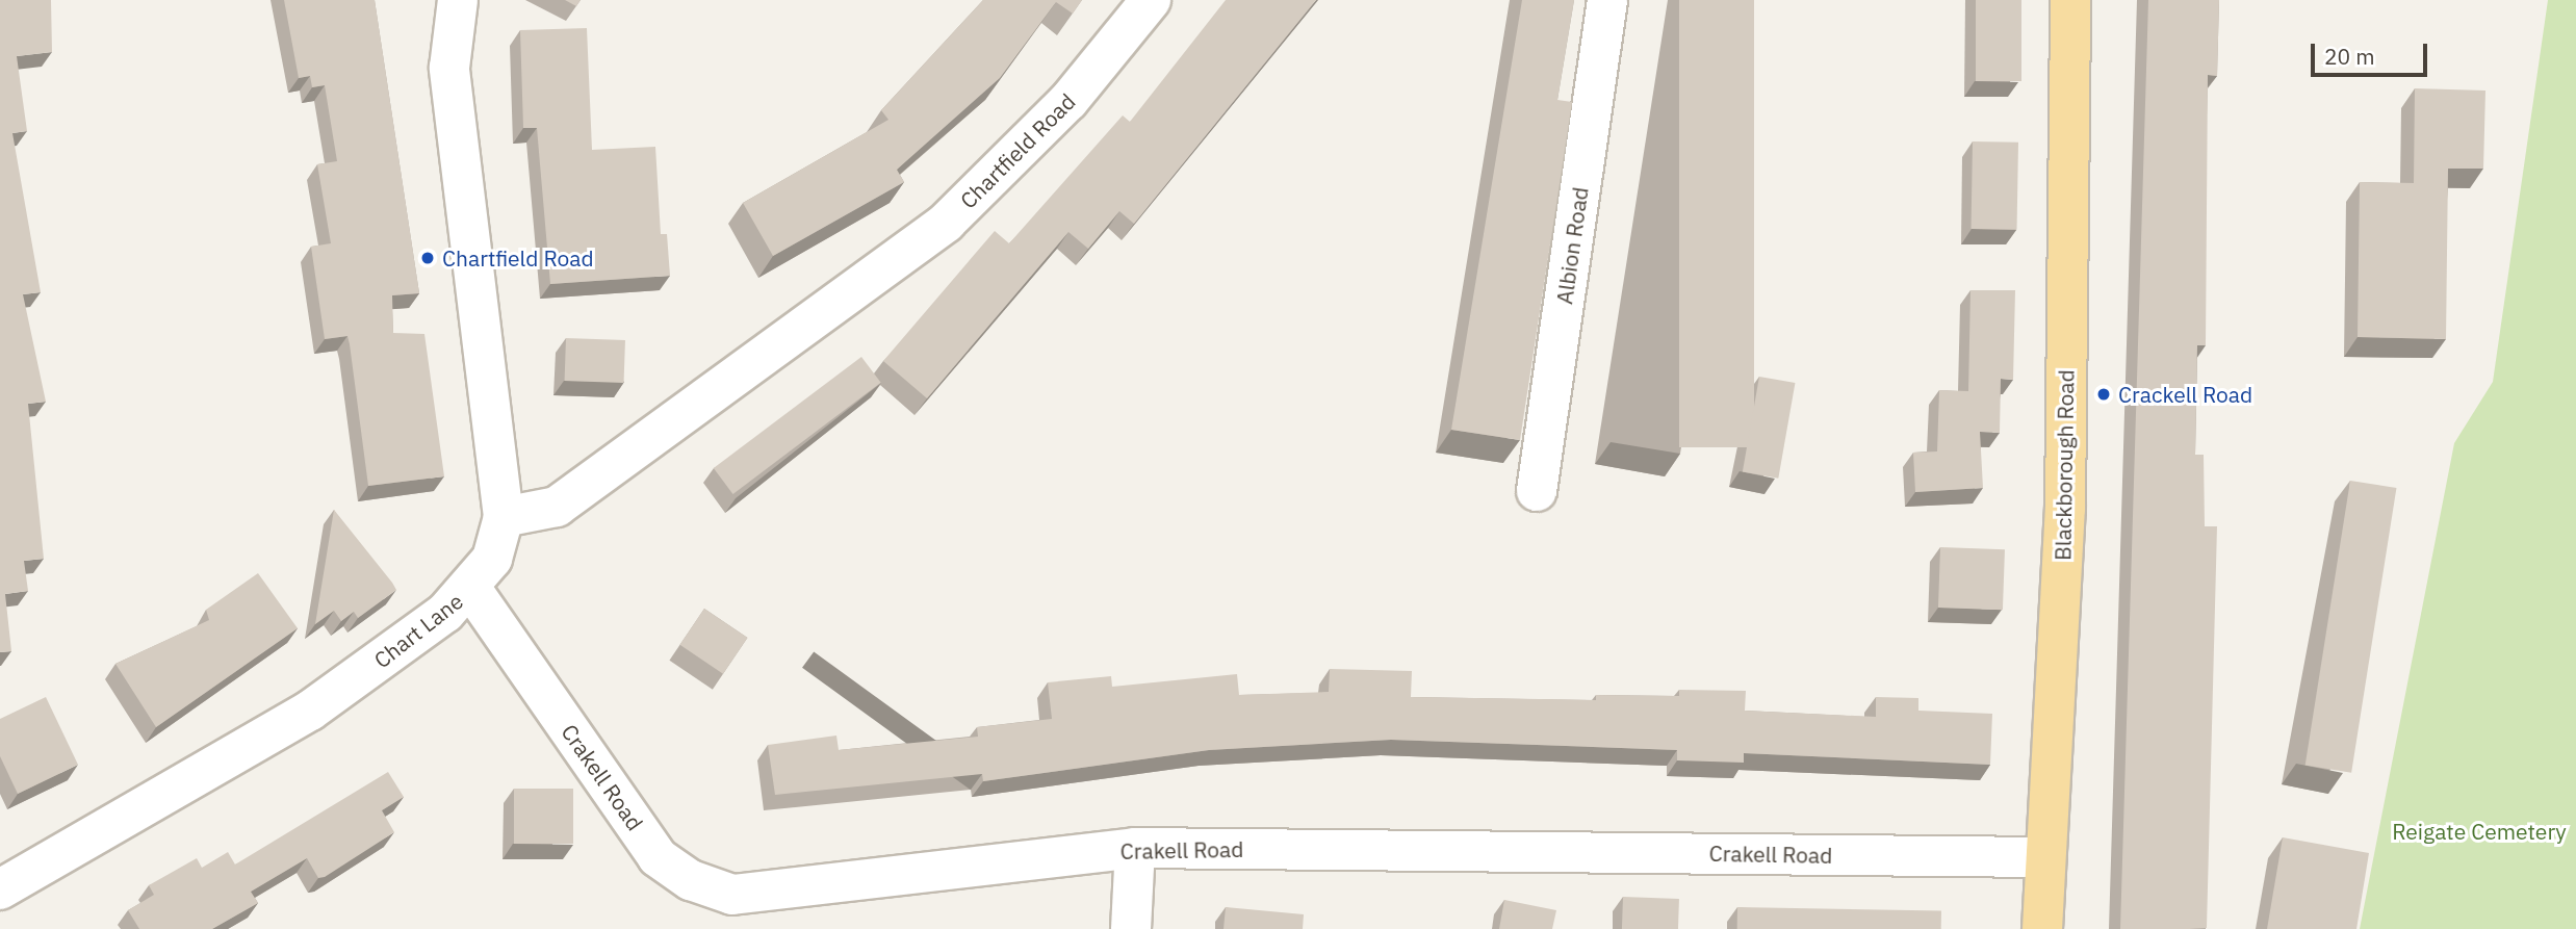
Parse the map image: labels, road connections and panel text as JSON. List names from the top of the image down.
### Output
{
  "streets": {
    "main road": ["Blackborough Road"],
    "street": [
      "Chartfield Road",
      "Albion Road",
      "Chart Lane",
      "Crakell Road"
    ]
  },
  "crossings": [
    ["Chartfield Road", "Chart Lane"],
    ["Blackborough Road", "Crakell Road"],
    ["Chart Lane", "Crakell Road"]
  ],
  "parks": ["Reigate Cemetery"],
  "places": ["Chartfield Road", "Crackell Road"],
  "scale_bar": "20 m"
}
